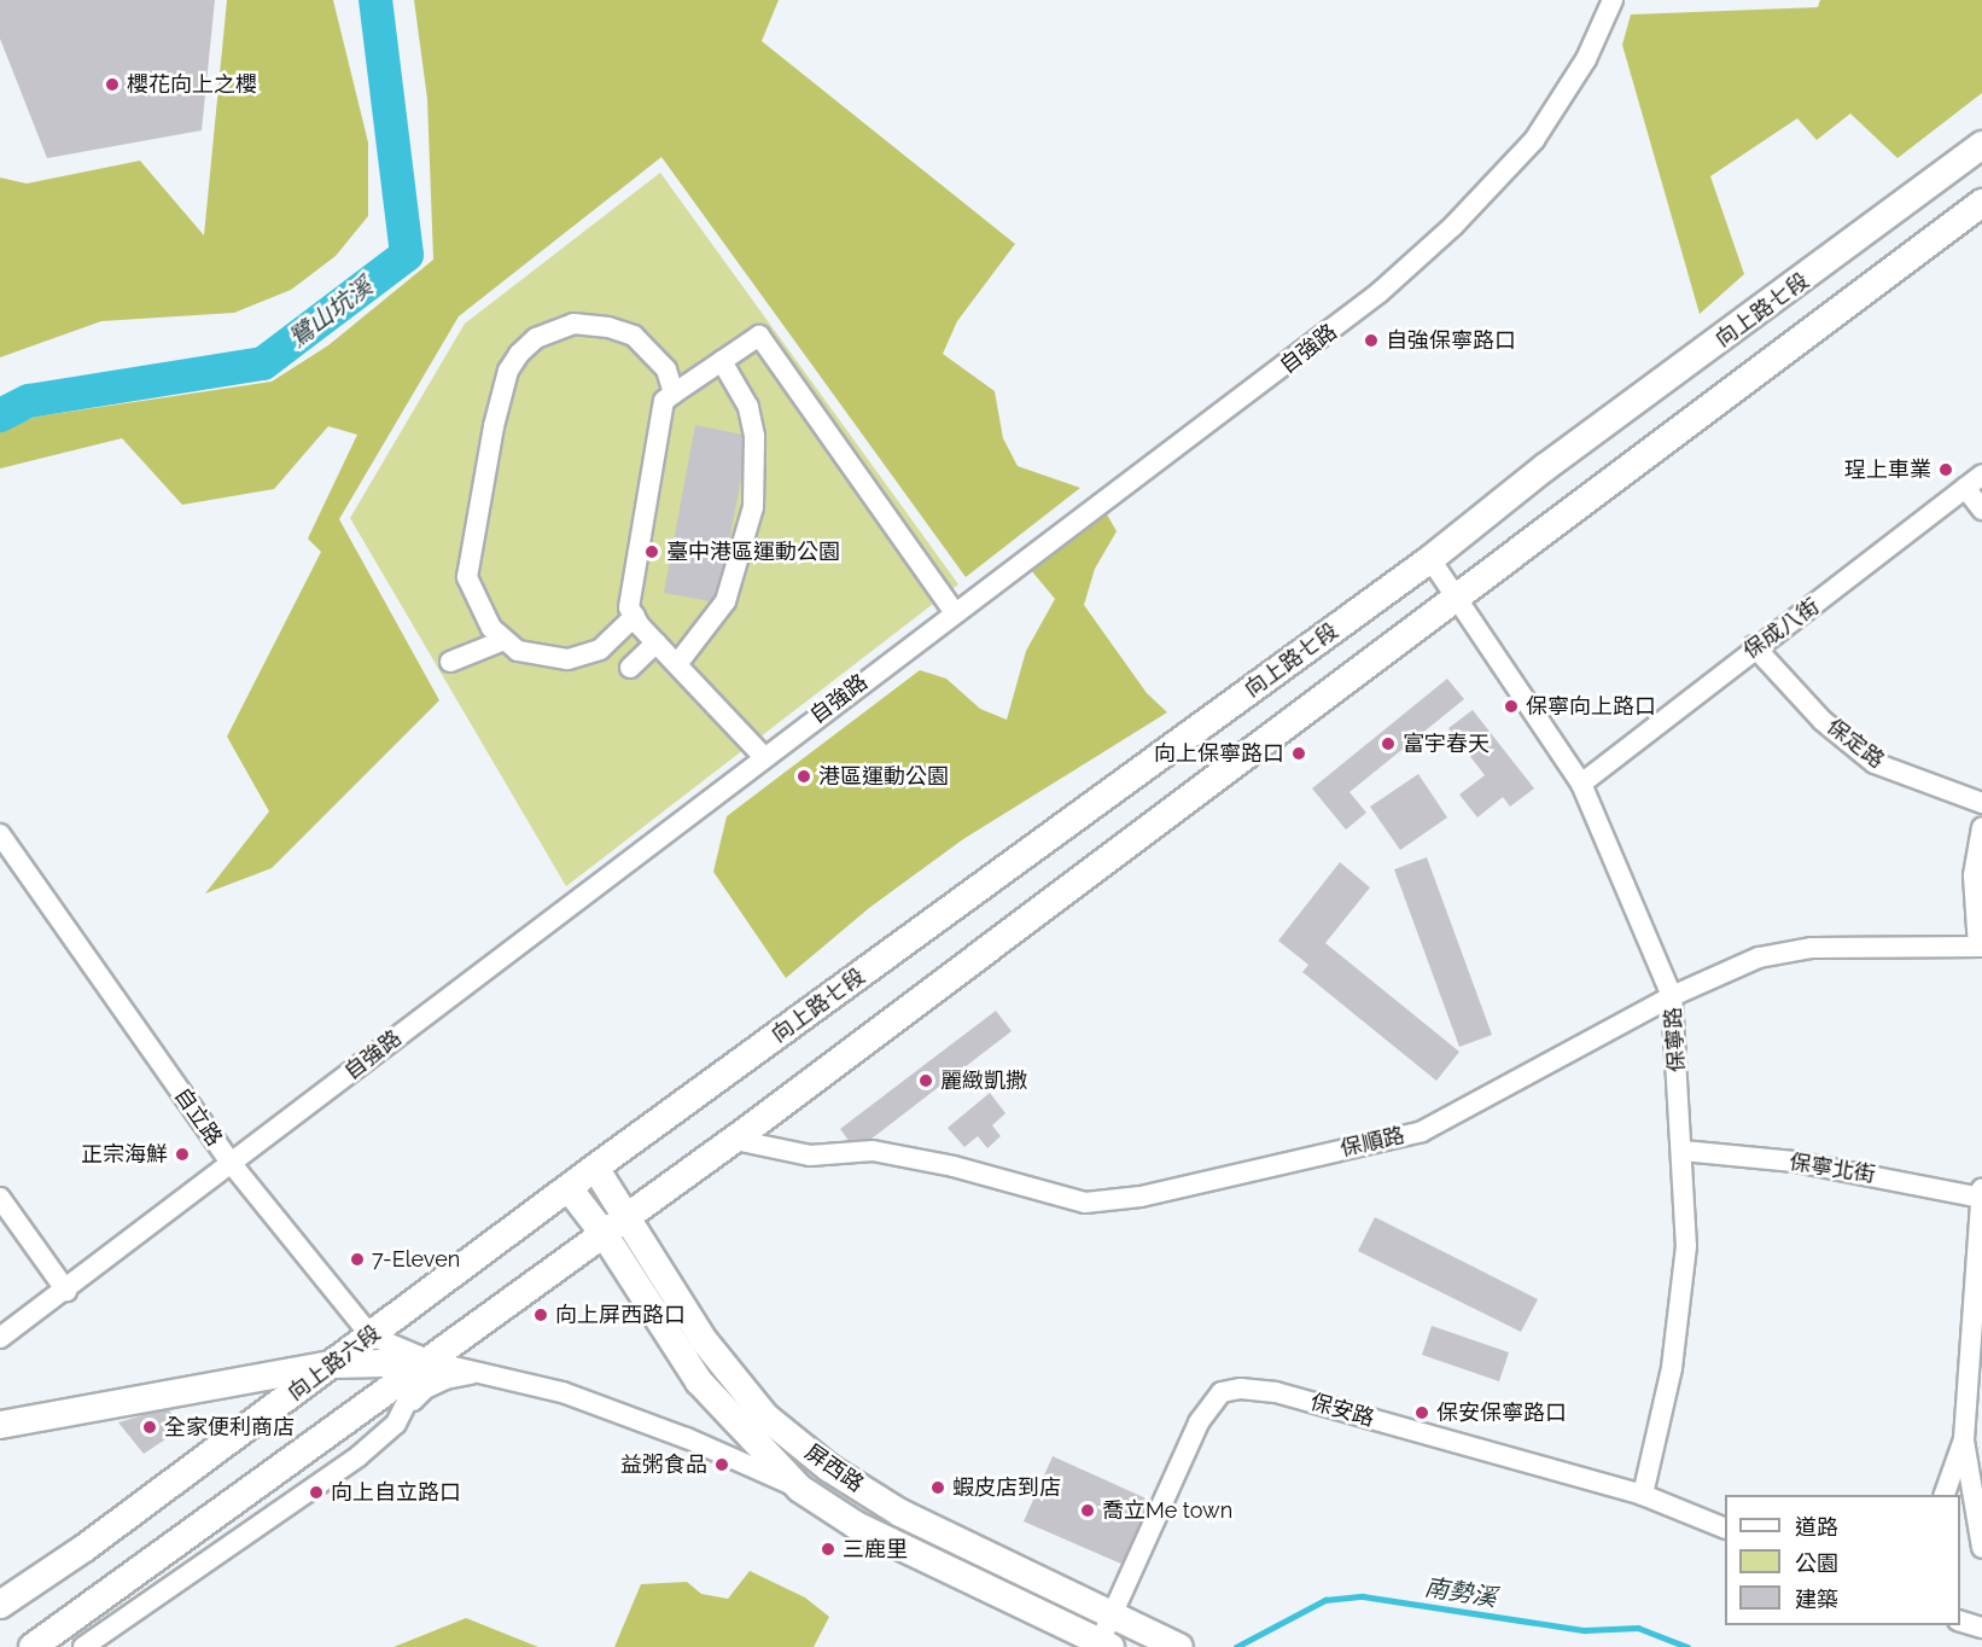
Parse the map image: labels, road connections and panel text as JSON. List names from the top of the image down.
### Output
{
  "streets": {
    "main road": ["向上路七段", "向上路六段", "屏西路"],
    "street": [
      "自強路",
      "保成八街",
      "保定路",
      "保寧路",
      "自立路",
      "保順路",
      "保寧北街",
      "保安路"
    ]
  },
  "crossings": [
    ["向上路七段", "保寧路"],
    ["向上路七段", "向上路六段"],
    ["向上路七段", "屏西路"],
    ["自強路", "自立路"],
    ["保成八街", "保定路"],
    ["保成八街", "保寧路"],
    ["保寧路", "保順路"],
    ["保寧路", "保寧北街"],
    ["保寧路", "保安路"],
    ["自立路", "向上路六段"],
    ["自立路", "屏西路"],
    ["向上路六段", "屏西路"],
    ["保安路", "屏西路"]
  ],
  "water": ["鷺山坑溪", "南勢溪"],
  "places": [
    "櫻花向上之櫻",
    "自強保寧路口",
    "珵上車業",
    "臺中港區運動公園",
    "保寧向上路口",
    "富宇春天",
    "向上保寧路口",
    "港區運動公園",
    "麗緻凱撒",
    "正宗海鮮",
    "7-Eleven",
    "向上屏西路口",
    "保安保寧路口",
    "全家便利商店",
    "益粥食品",
    "蝦皮店到店",
    "向上自立路口",
    "喬立Me town",
    "三鹿里"
  ],
  "legend": ["道路", "公園", "建築"]
}
